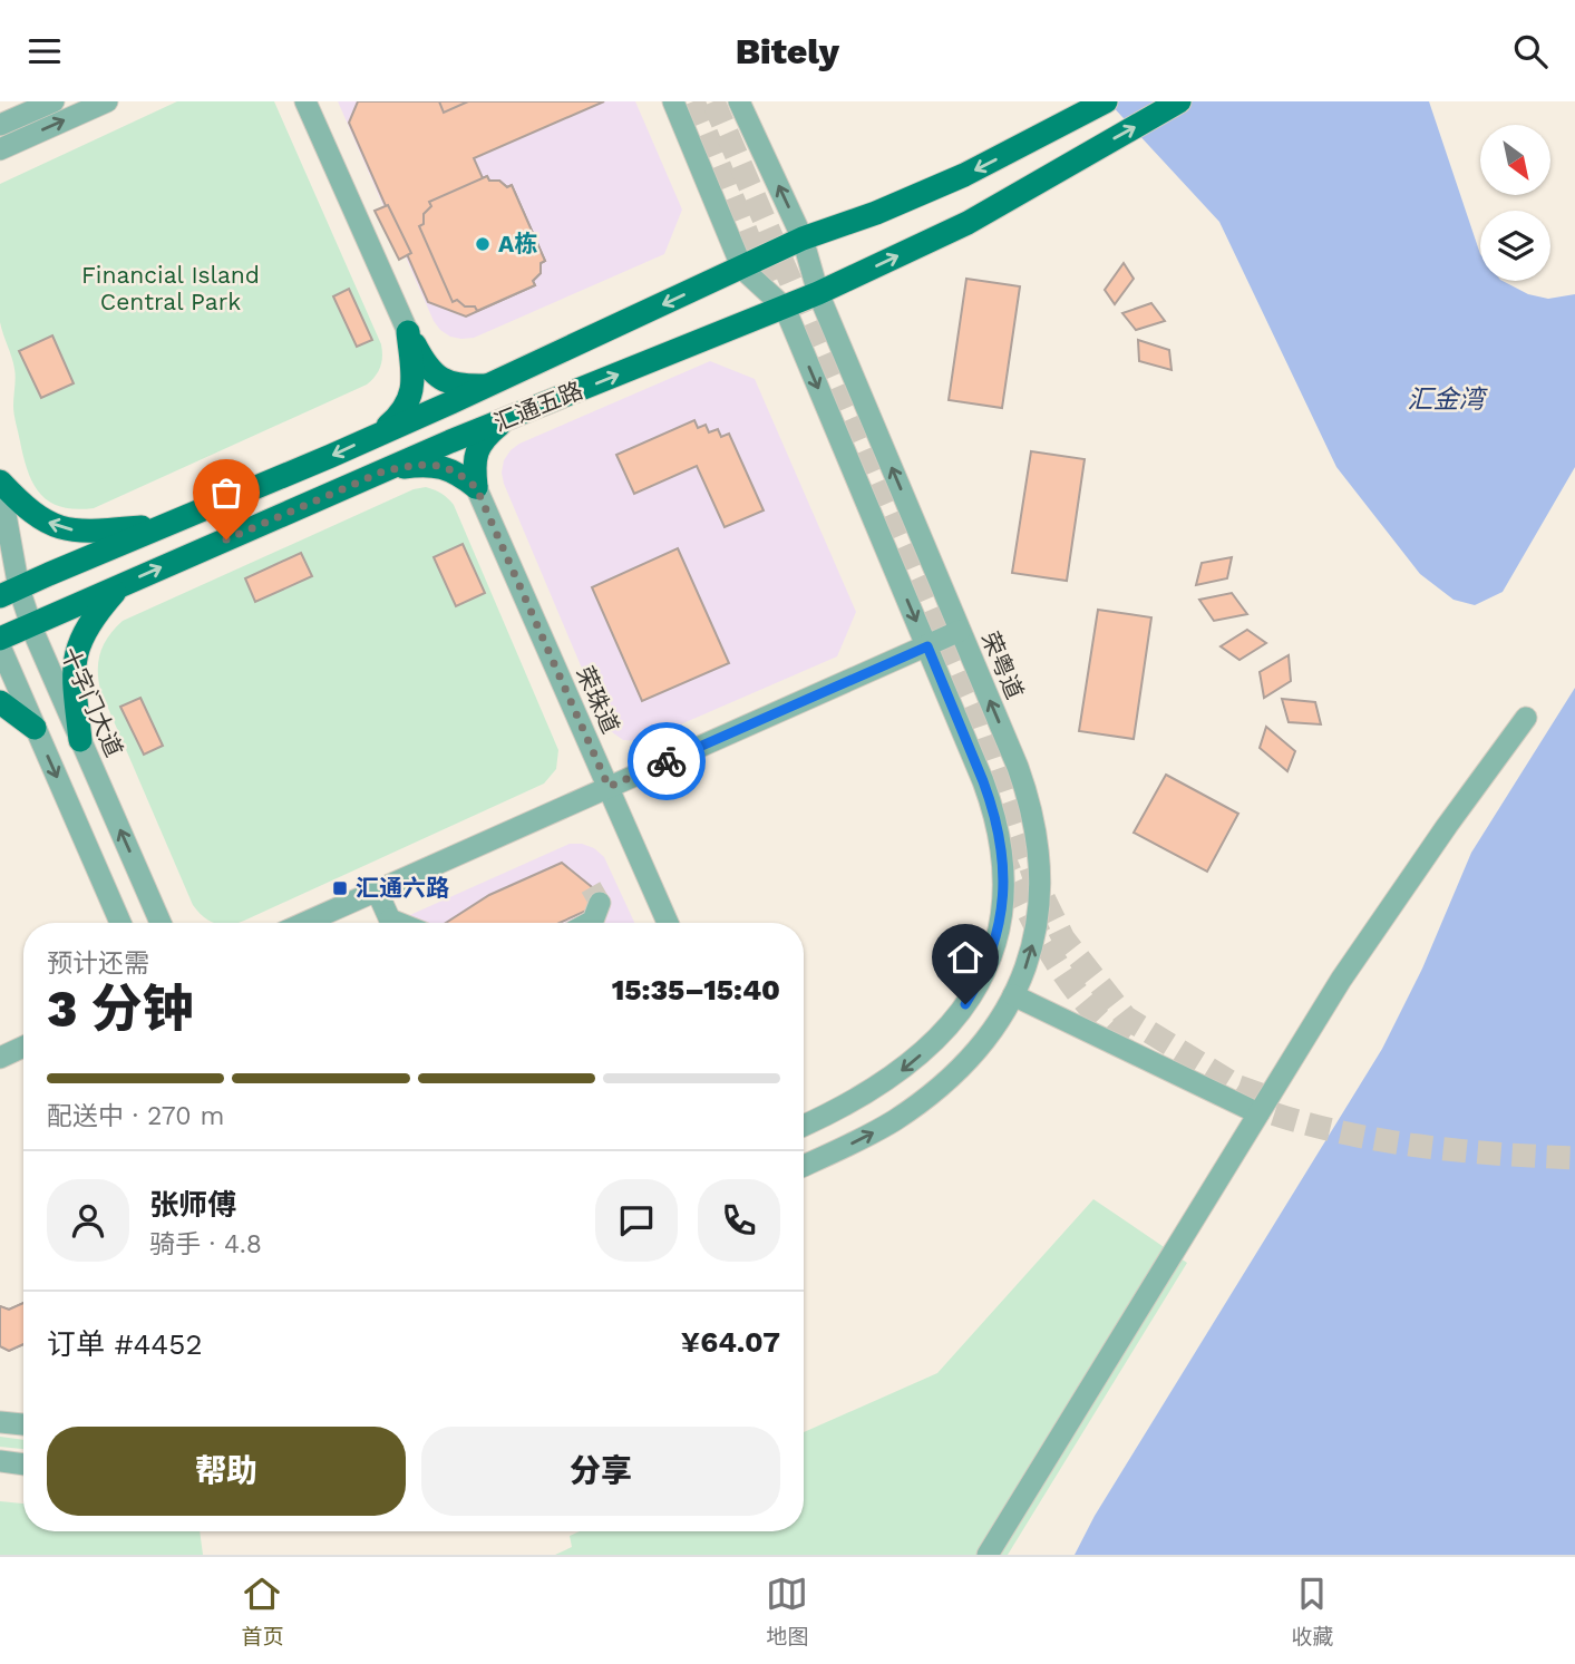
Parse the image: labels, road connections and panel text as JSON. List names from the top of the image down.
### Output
{
  "streets": {
    "main road": ["汇通五路"],
    "street": ["荣粤道", "荣珠道", "十字门大道"]
  },
  "crossings": [
    ["汇通五路", "荣粤道"],
    ["汇通五路", "十字门大道"]
  ],
  "water": ["汇金湾"],
  "parks": ["Financial Island Central Park"],
  "places": {
    "other": ["A栋"],
    "transit": ["汇通六路"]
  },
  "north": "bottom right",
  "page": {
    "header": "Bitely",
    "heading": ["3 分钟", "预计还需", "15:35–15:40"],
    "panel": [
      "张师傅",
      "骑手 · 4.8",
      "订单 #4452",
      "¥64.07"
    ],
    "bar": "配送中 · 270 m",
    "buttons": ["帮助", "分享"],
    "tabs": ["首页", "地图", "收藏"]
  }
}
